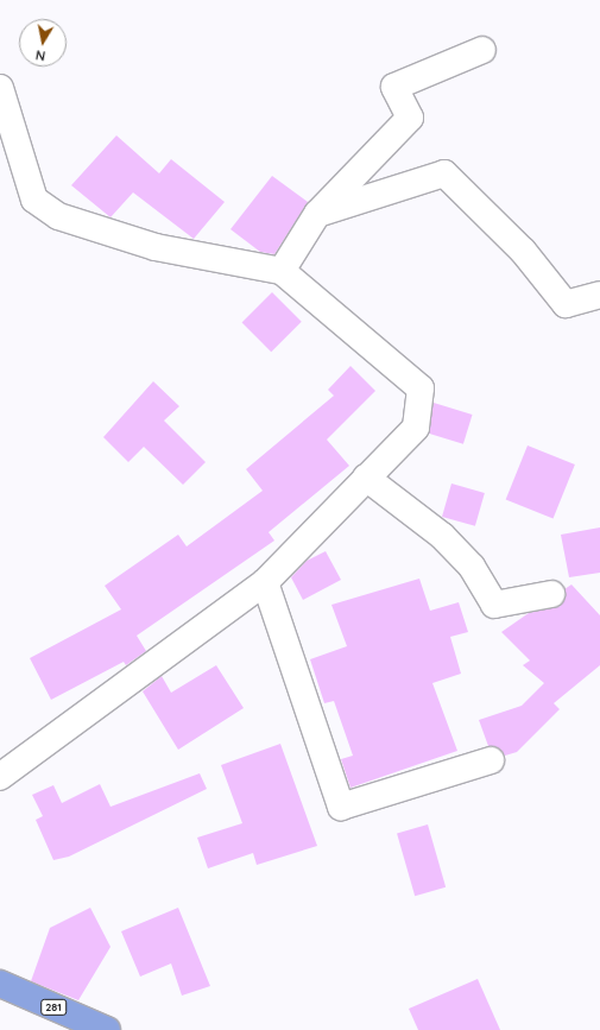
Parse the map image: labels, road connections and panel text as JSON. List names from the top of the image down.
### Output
{
  "streets": {
    "highway": ["281"]
  },
  "north": "bottom"
}
